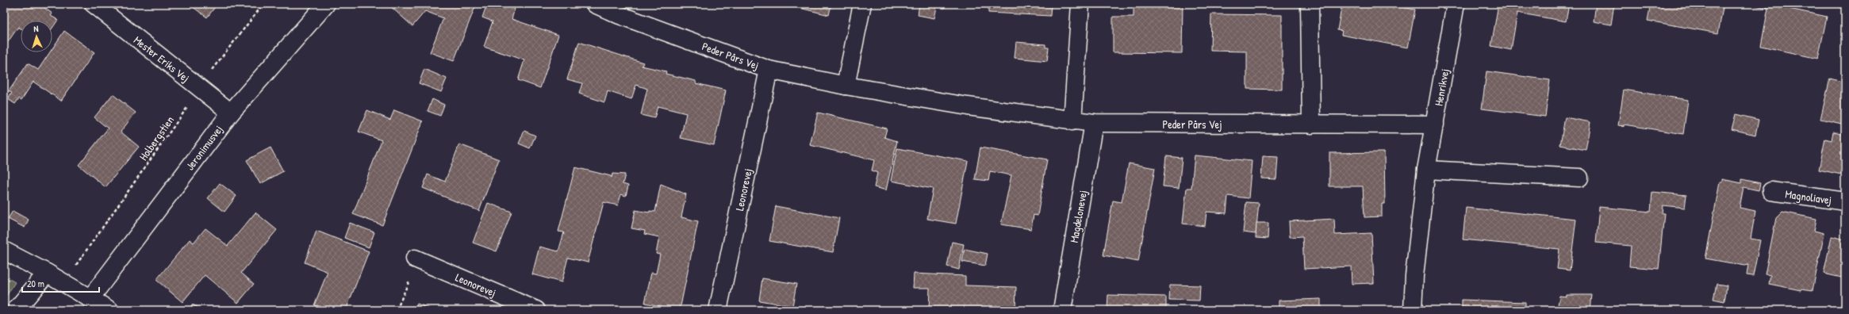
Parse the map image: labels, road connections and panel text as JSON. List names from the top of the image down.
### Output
{
  "streets": {
    "street": [
      "Peder Pårs Vej",
      "Mester Eriks Vej",
      "Henrikvej",
      "Jeronimusvej",
      "Leonorevej",
      "Magnoliavej",
      "Magdelonevej"
    ],
    "path": ["Holbergstien"]
  },
  "crossings": [
    ["Peder Pårs Vej", "Henrikvej"],
    ["Peder Pårs Vej", "Leonorevej"],
    ["Peder Pårs Vej", "Magdelonevej"],
    ["Mester Eriks Vej", "Holbergstien"],
    ["Mester Eriks Vej", "Jeronimusvej"]
  ],
  "scale_bar": "20 m",
  "north": "top"
}
